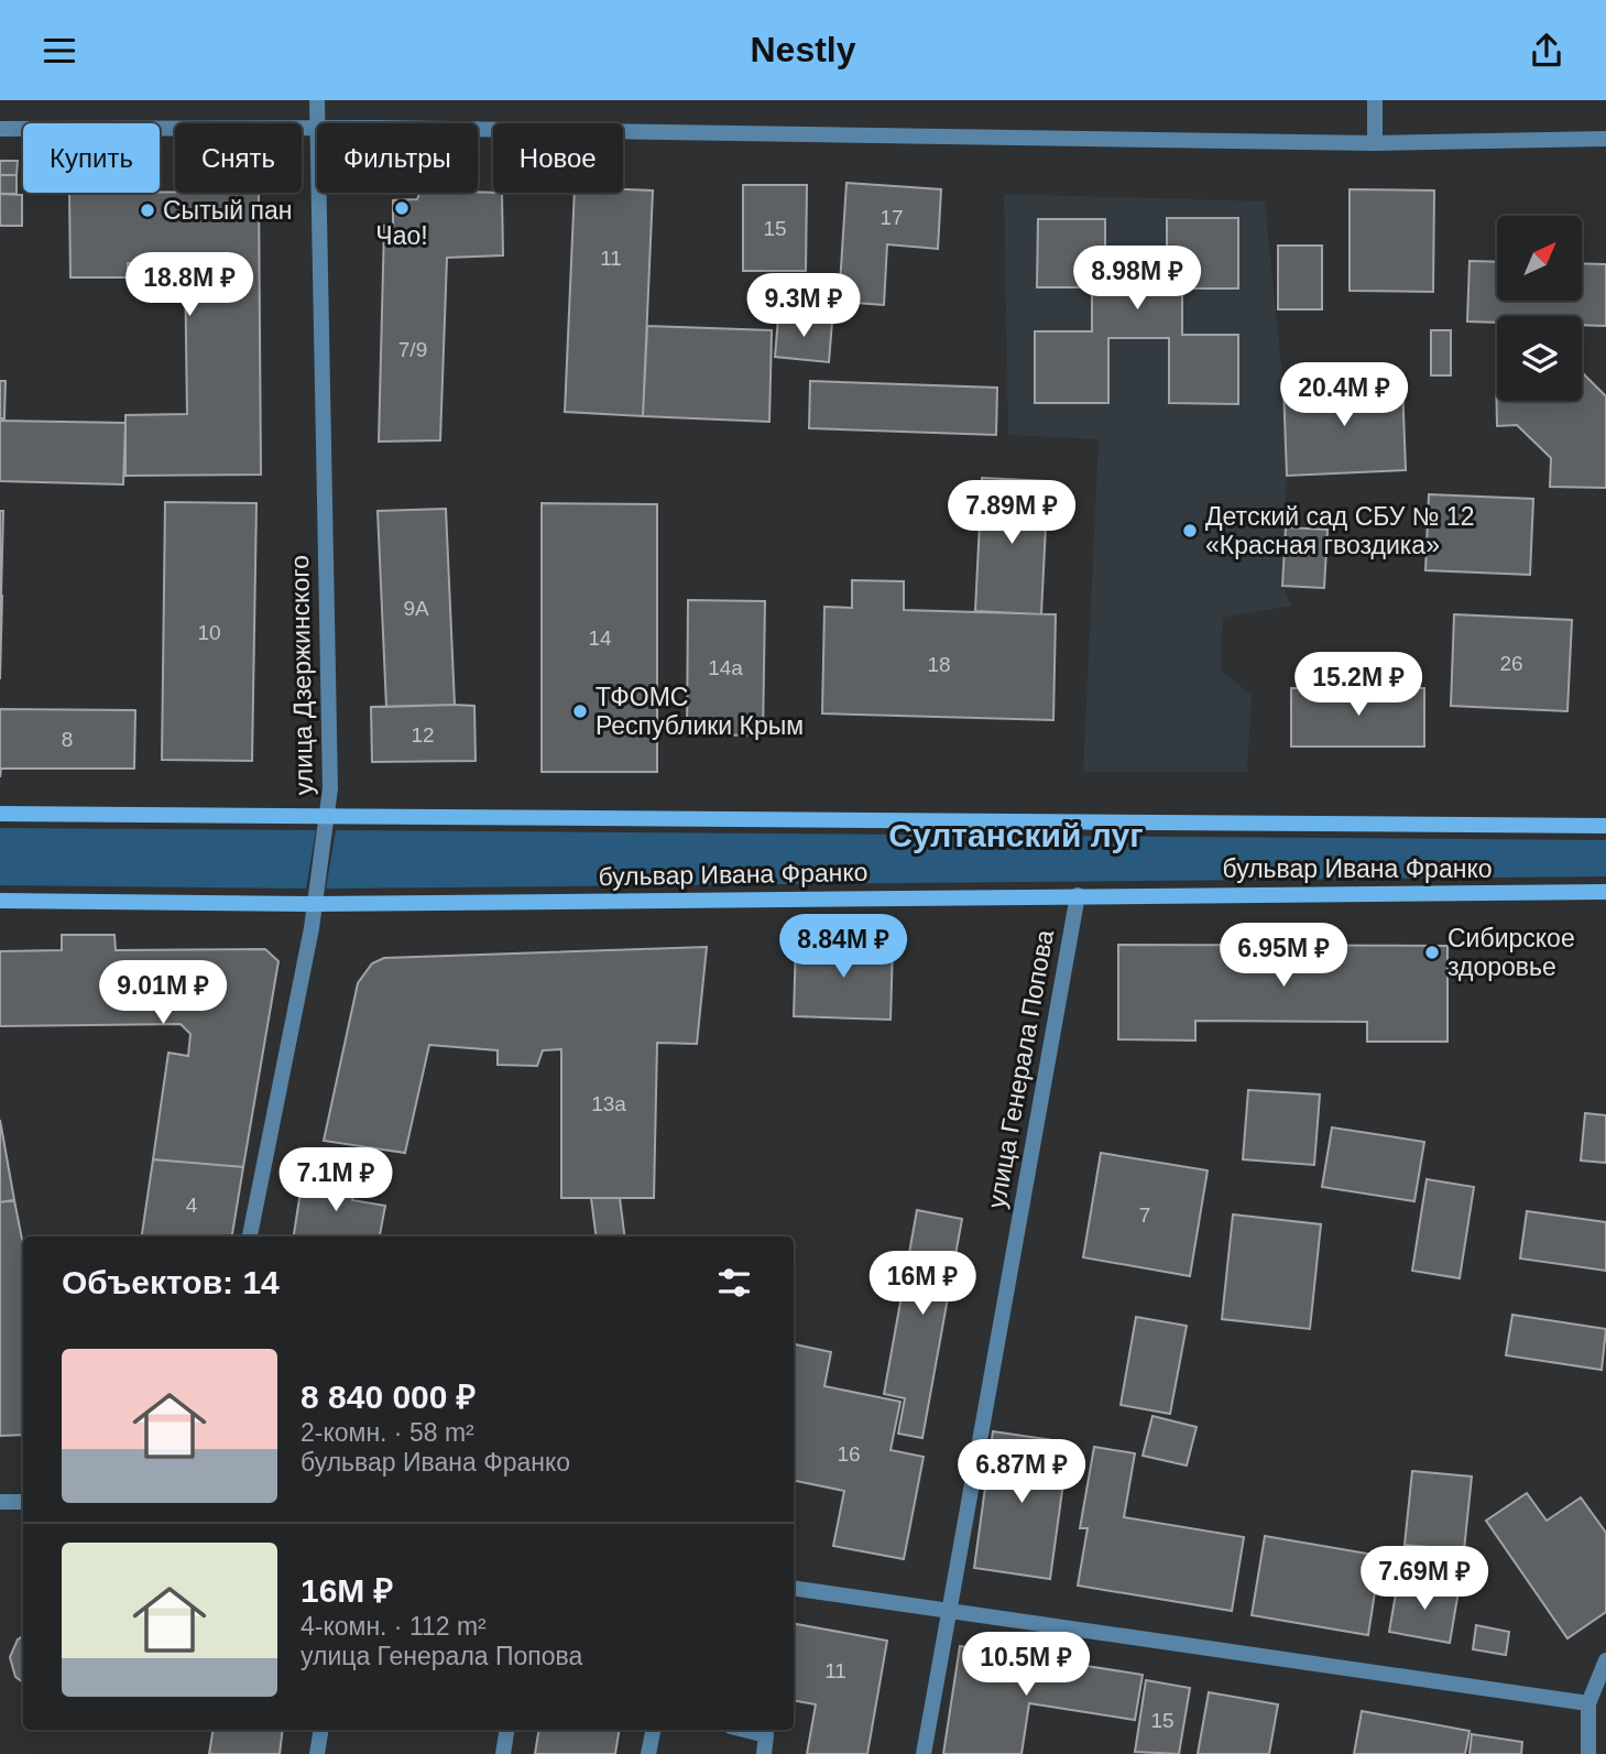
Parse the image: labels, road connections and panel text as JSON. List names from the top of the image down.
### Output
{
  "streets": {
    "street": ["улица Дзержинского", "бульвар Ивана Франко", "улица Генерала Попова"]
  },
  "crossings": [
    ["улица Дзержинского", "бульвар Ивана Франко"],
    ["бульвар Ивана Франко", "улица Генерала Попова"]
  ],
  "districts": ["Султанский луг"],
  "places": [
    "Чао!",
    "Сытый пан",
    "Детский сад СБУ № 12 «Красная гвоздика»",
    "ТФОМС Республики Крым",
    "Сибирское здоровье"
  ],
  "house_numbers": [
    "17",
    "15",
    "11",
    "7/9",
    "9А",
    "10",
    "14",
    "26",
    "18",
    "14а",
    "12",
    "8",
    "13а",
    "4",
    "7",
    "16",
    "11",
    "15"
  ],
  "north": "top right",
  "page": {
    "header": "Nestly",
    "chip": [
      "Купить",
      "Снять",
      "Фильтры",
      "Новое"
    ],
    "price": [
      "8.98M ₽",
      "18.8M ₽",
      "9.3M ₽",
      "20.4M ₽",
      "7.89M ₽",
      "15.2M ₽",
      "8.84M ₽",
      "6.95M ₽",
      "9.01M ₽",
      "7.1M ₽",
      "16M ₽",
      "6.87M ₽",
      "7.69M ₽",
      "10.5M ₽"
    ],
    "heading": "Объектов: 14",
    "list": [
      {
        "name": "8 840 000 ₽",
        "note": "2-комн. · 58 m² · бульвар Ивана Франко"
      },
      {
        "name": "16M ₽",
        "note": "4-комн. · 112 m² · улица Генерала Попова"
      }
    ]
  }
}
